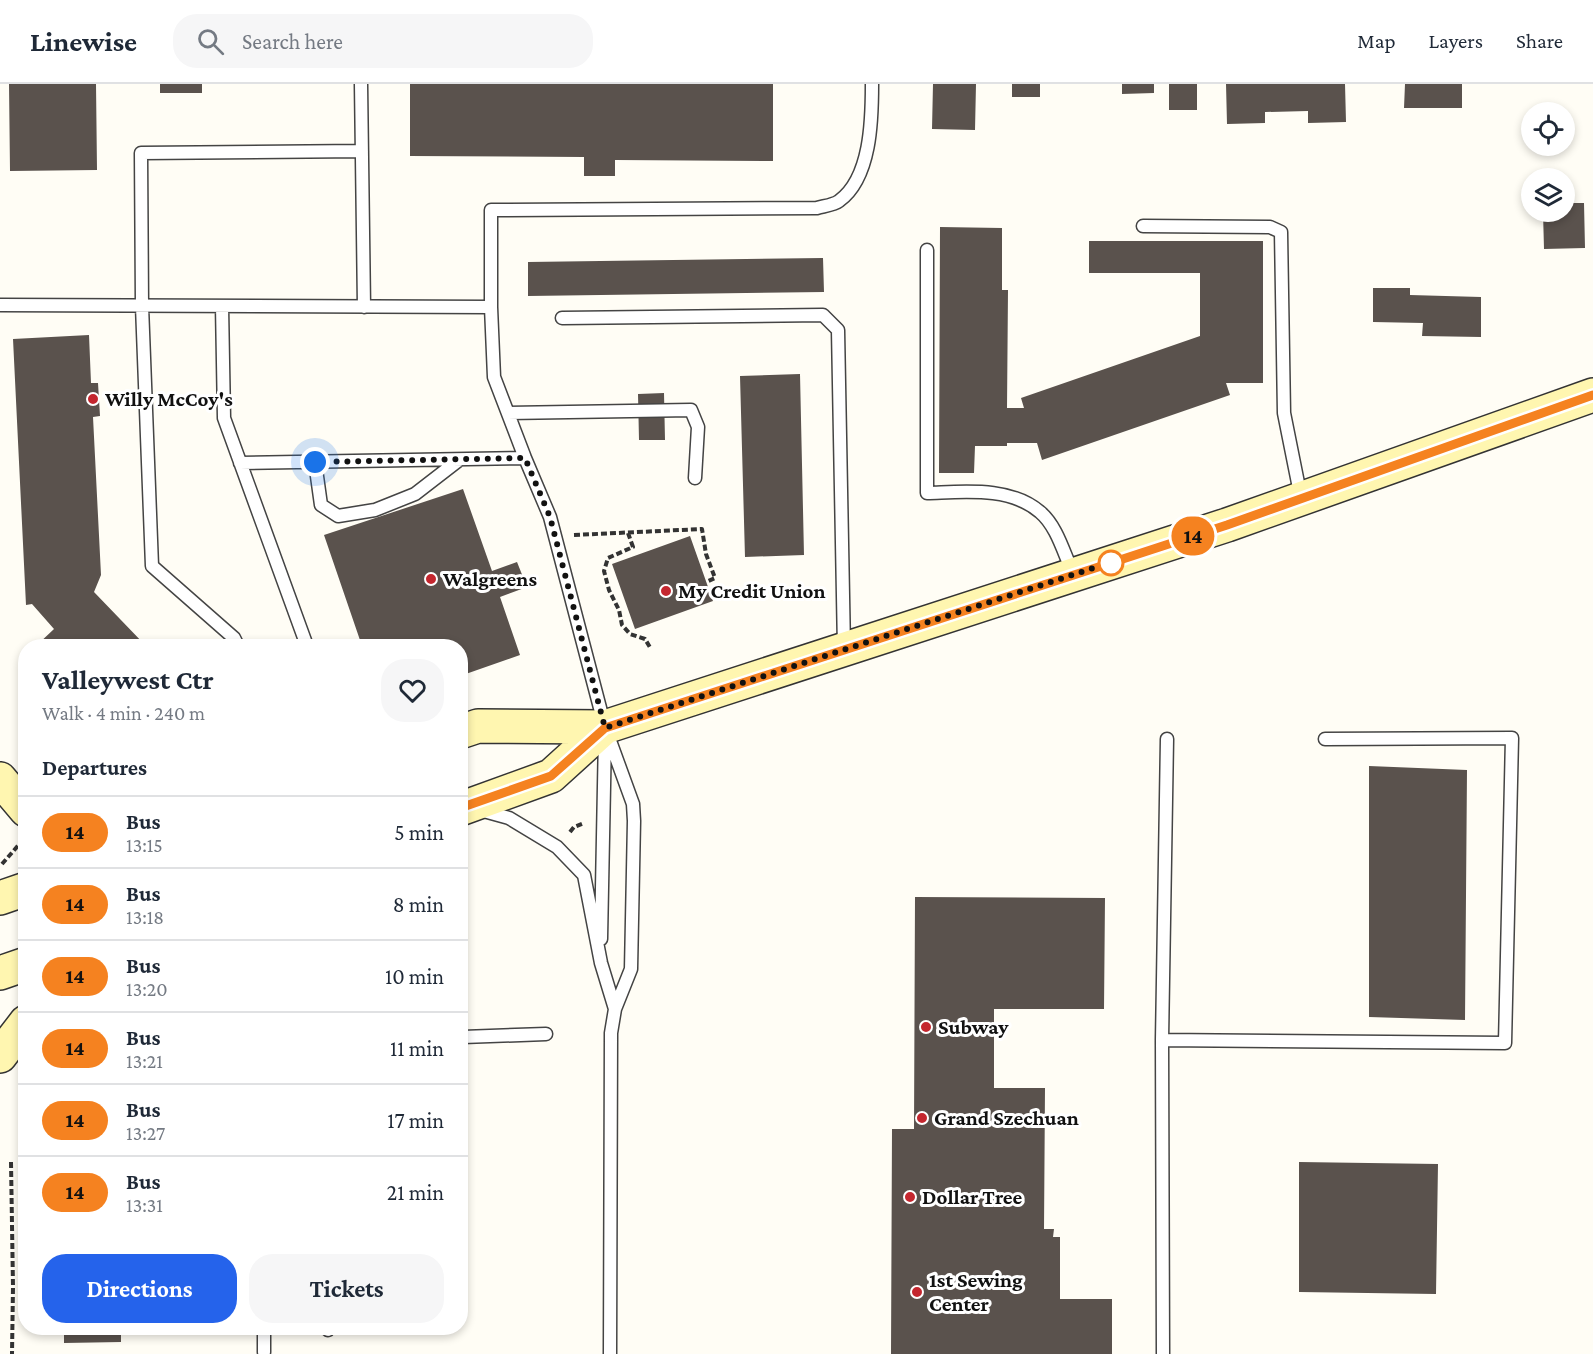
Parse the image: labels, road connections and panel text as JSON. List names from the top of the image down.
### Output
{
  "places": [
    "Willy McCoy's",
    "Walgreens",
    "My Credit Union",
    "Subway",
    "Grand Szechuan",
    "Dollar Tree",
    "1st Sewing Center"
  ],
  "lines": ["bus line 14"],
  "page": {
    "header": "Linewise",
    "search": "Search here",
    "nav": ["Map", "Layers", "Share"],
    "on_map": "14",
    "heading": [
      ["Valleywest Ctr", "Walk · 4 min · 240 m"],
      "Departures"
    ],
    "list": [
      {
        "mark": "14",
        "name": "Bus",
        "note": "13:15",
        "value": "5 min"
      },
      {
        "mark": "14",
        "name": "Bus",
        "note": "13:18",
        "value": "8 min"
      },
      {
        "mark": "14",
        "name": "Bus",
        "note": "13:20",
        "value": "10 min"
      },
      {
        "mark": "14",
        "name": "Bus",
        "note": "13:21",
        "value": "11 min"
      },
      {
        "mark": "14",
        "name": "Bus",
        "note": "13:27",
        "value": "17 min"
      },
      {
        "mark": "14",
        "name": "Bus",
        "note": "13:31",
        "value": "21 min"
      }
    ],
    "buttons": ["Directions", "Tickets"]
  }
}
